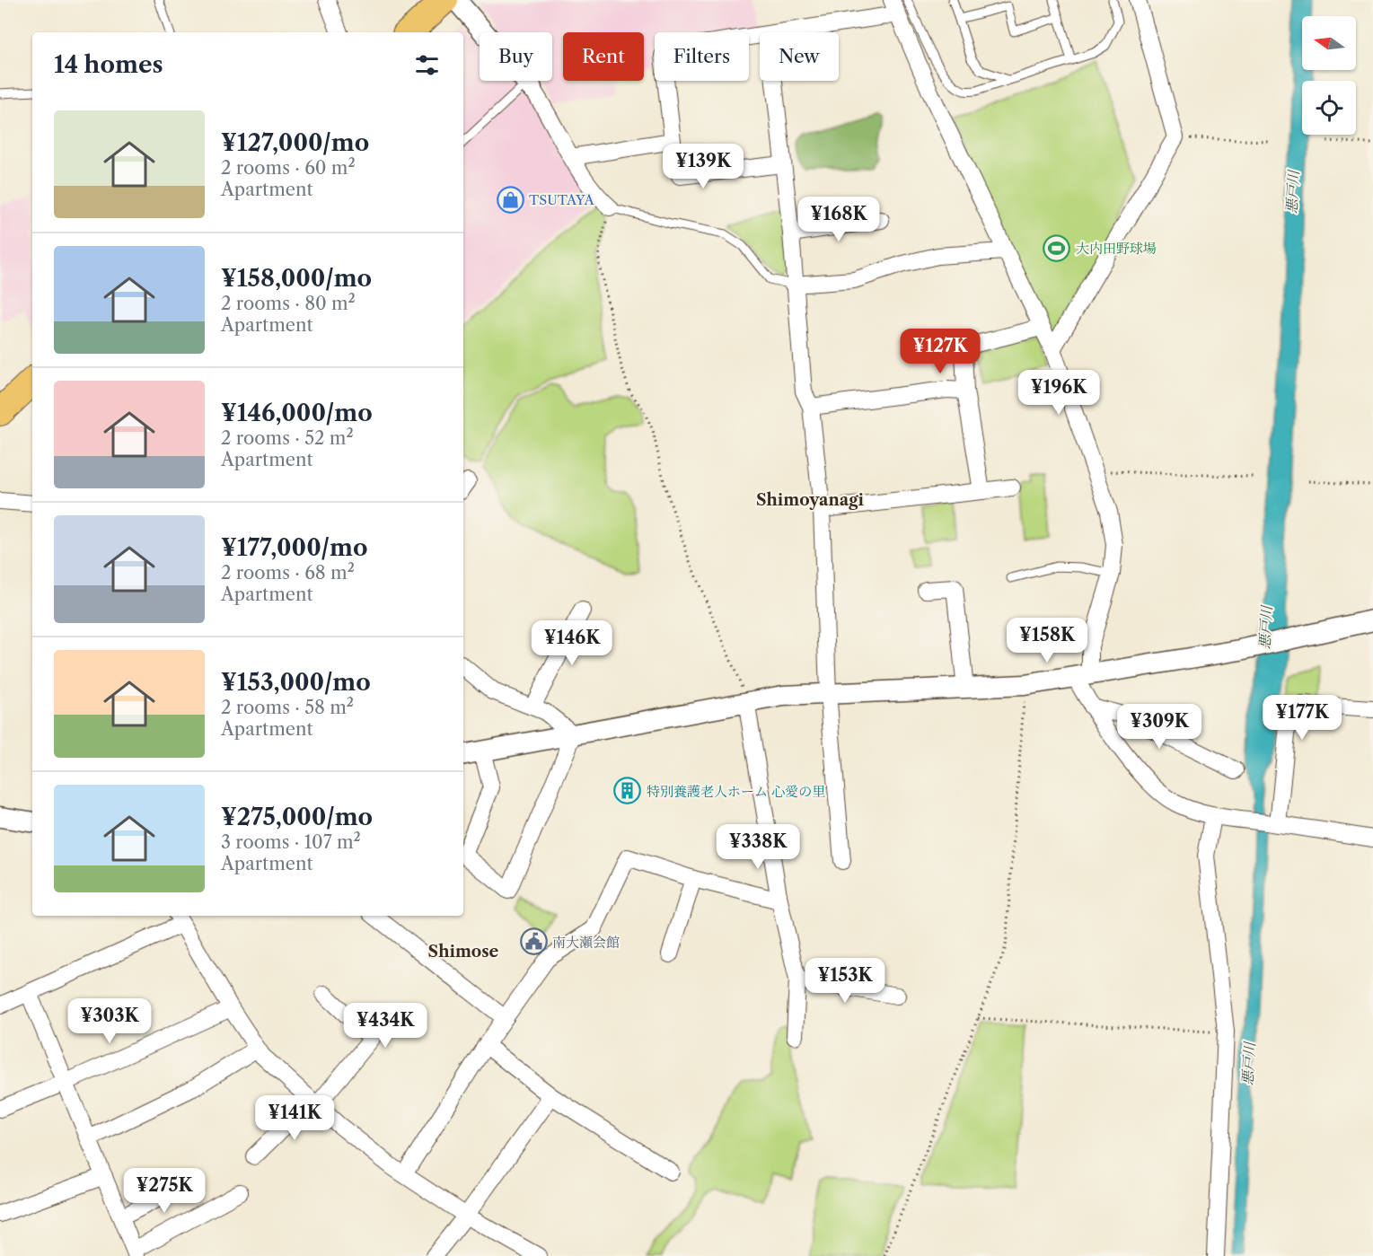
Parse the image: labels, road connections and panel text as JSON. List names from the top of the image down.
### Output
{
  "districts": ["Shimoyanagi", "Shimose"],
  "water": ["悪戸川"],
  "places": {
    "shop": ["TSUTAYA"],
    "sports": ["大内田野球場"],
    "building": ["特別養護老人ホーム 心愛の里"],
    "public building": ["南大瀬会館"]
  },
  "north": "left",
  "page": {
    "chip": [
      "Buy",
      "Rent",
      "Filters",
      "New"
    ],
    "heading": "14 homes",
    "list": [
      {
        "name": "¥127,000/mo",
        "note": "2 rooms · 60 m² · Apartment"
      },
      {
        "name": "¥158,000/mo",
        "note": "2 rooms · 80 m² · Apartment"
      },
      {
        "name": "¥146,000/mo",
        "note": "2 rooms · 52 m² · Apartment"
      },
      {
        "name": "¥177,000/mo",
        "note": "2 rooms · 68 m² · Apartment"
      },
      {
        "name": "¥153,000/mo",
        "note": "2 rooms · 58 m² · Apartment"
      },
      {
        "name": "¥275,000/mo",
        "note": "3 rooms · 107 m² · Apartment"
      }
    ],
    "price": [
      "¥139K",
      "¥168K",
      "¥127K",
      "¥196K",
      "¥158K",
      "¥146K",
      "¥177K",
      "¥309K",
      "¥338K",
      "¥153K",
      "¥303K",
      "¥434K",
      "¥141K",
      "¥275K"
    ]
  }
}
